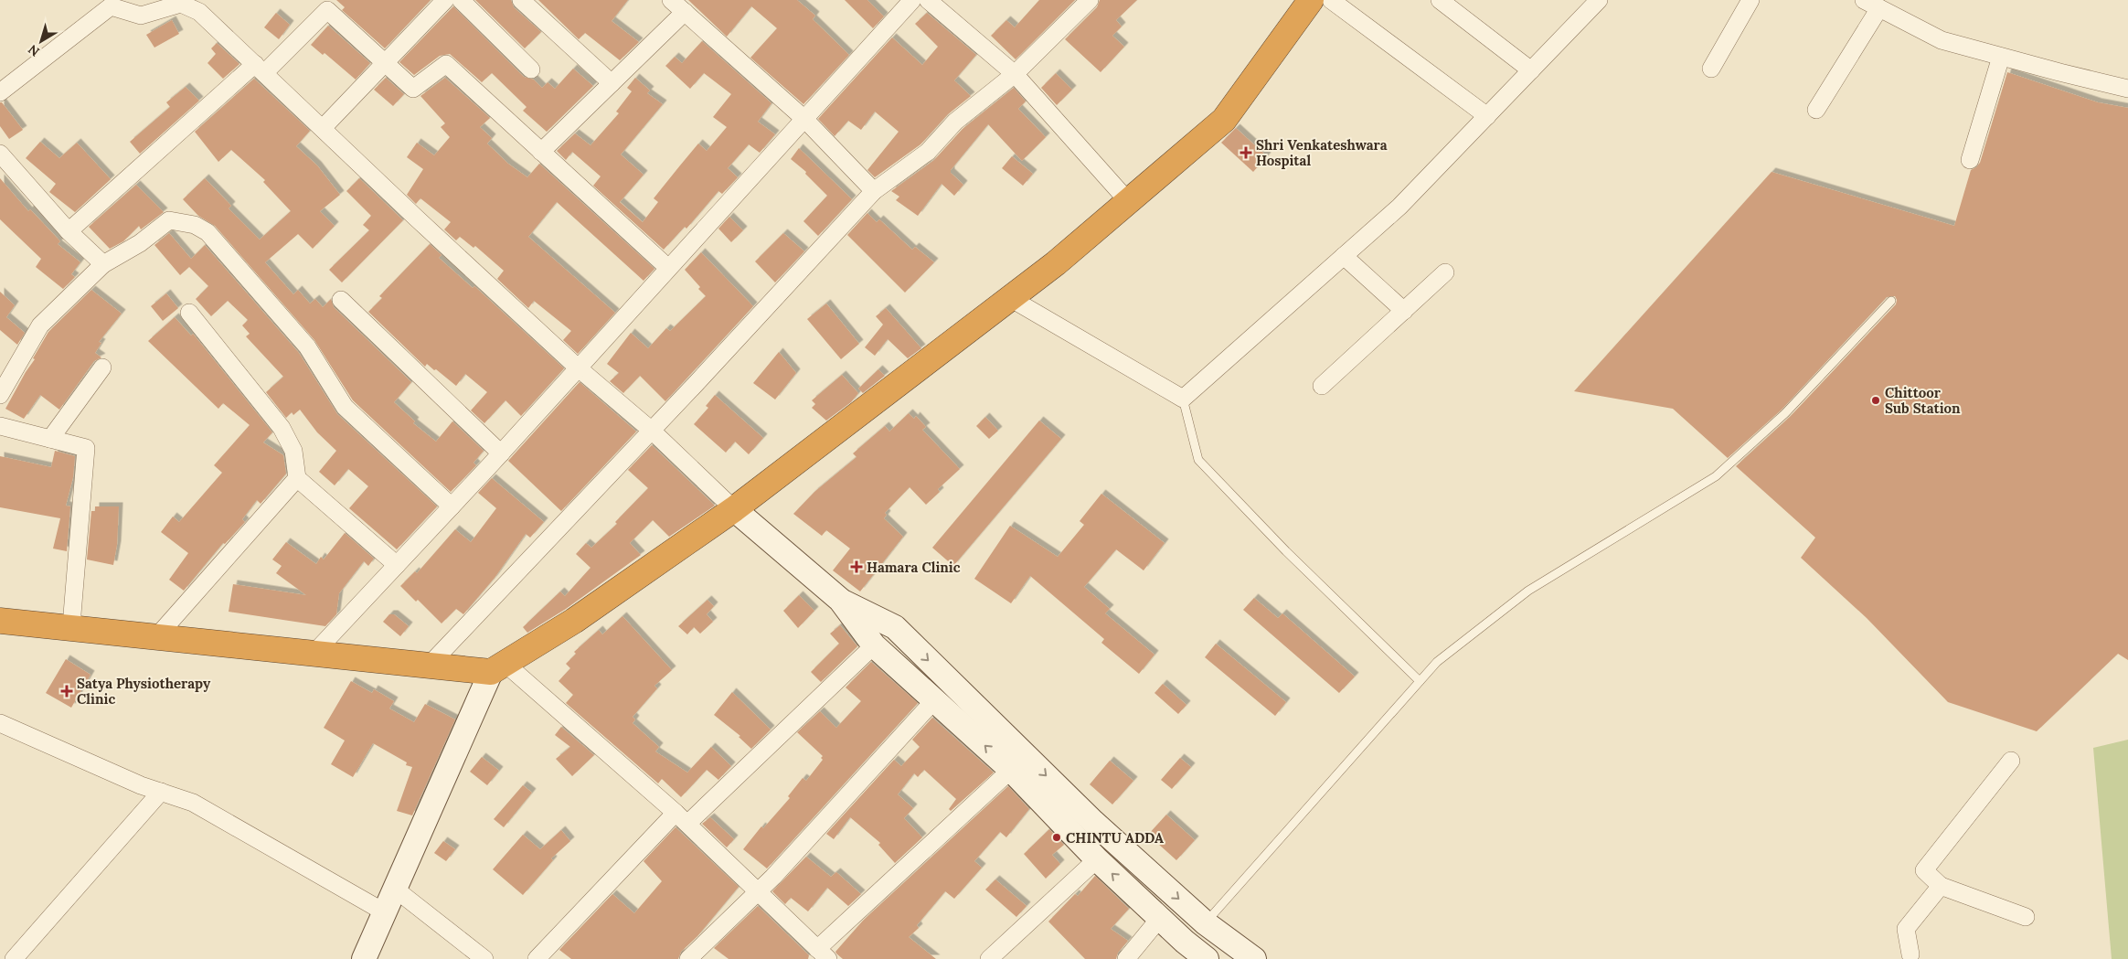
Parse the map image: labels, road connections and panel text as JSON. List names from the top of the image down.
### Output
{
  "places": {
    "health": ["Shri Venkateshwara Hospital", "Hamara Clinic", "Satya Physiotherapy Clinic"],
    "other": ["Chittoor Sub Station", "CHINTU ADDA"]
  },
  "north": "bottom left"
}
